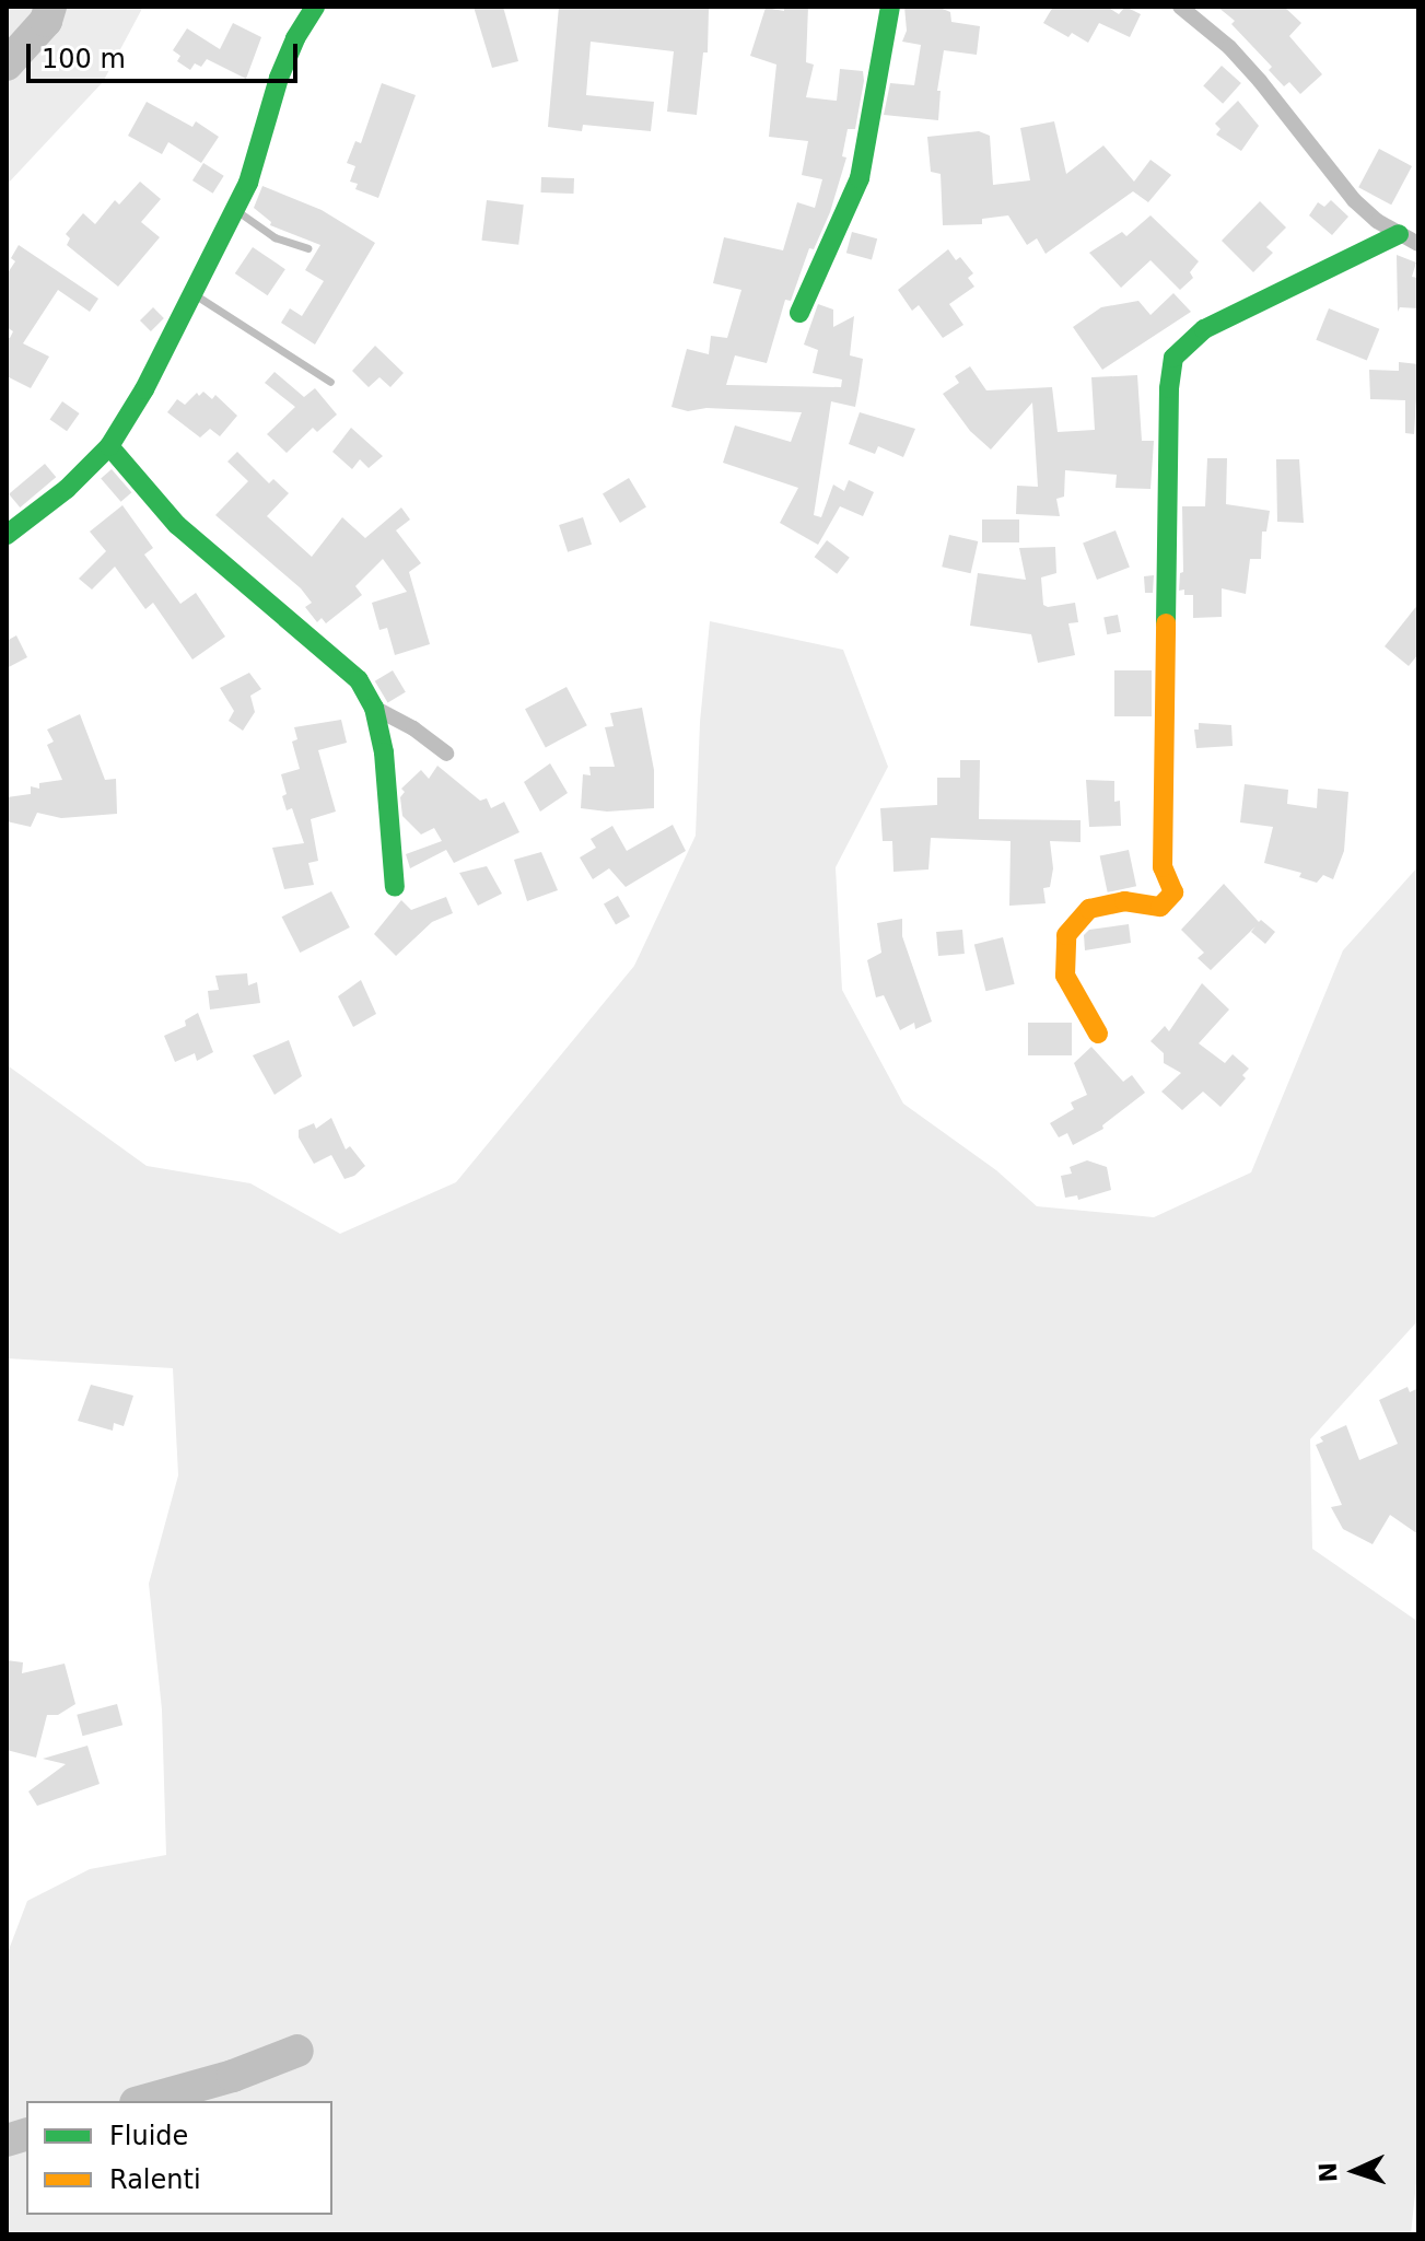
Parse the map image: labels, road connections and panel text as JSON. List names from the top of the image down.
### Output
{
  "legend": ["Fluide", "Ralenti"],
  "scale_bar": "100 m",
  "north": "left"
}
